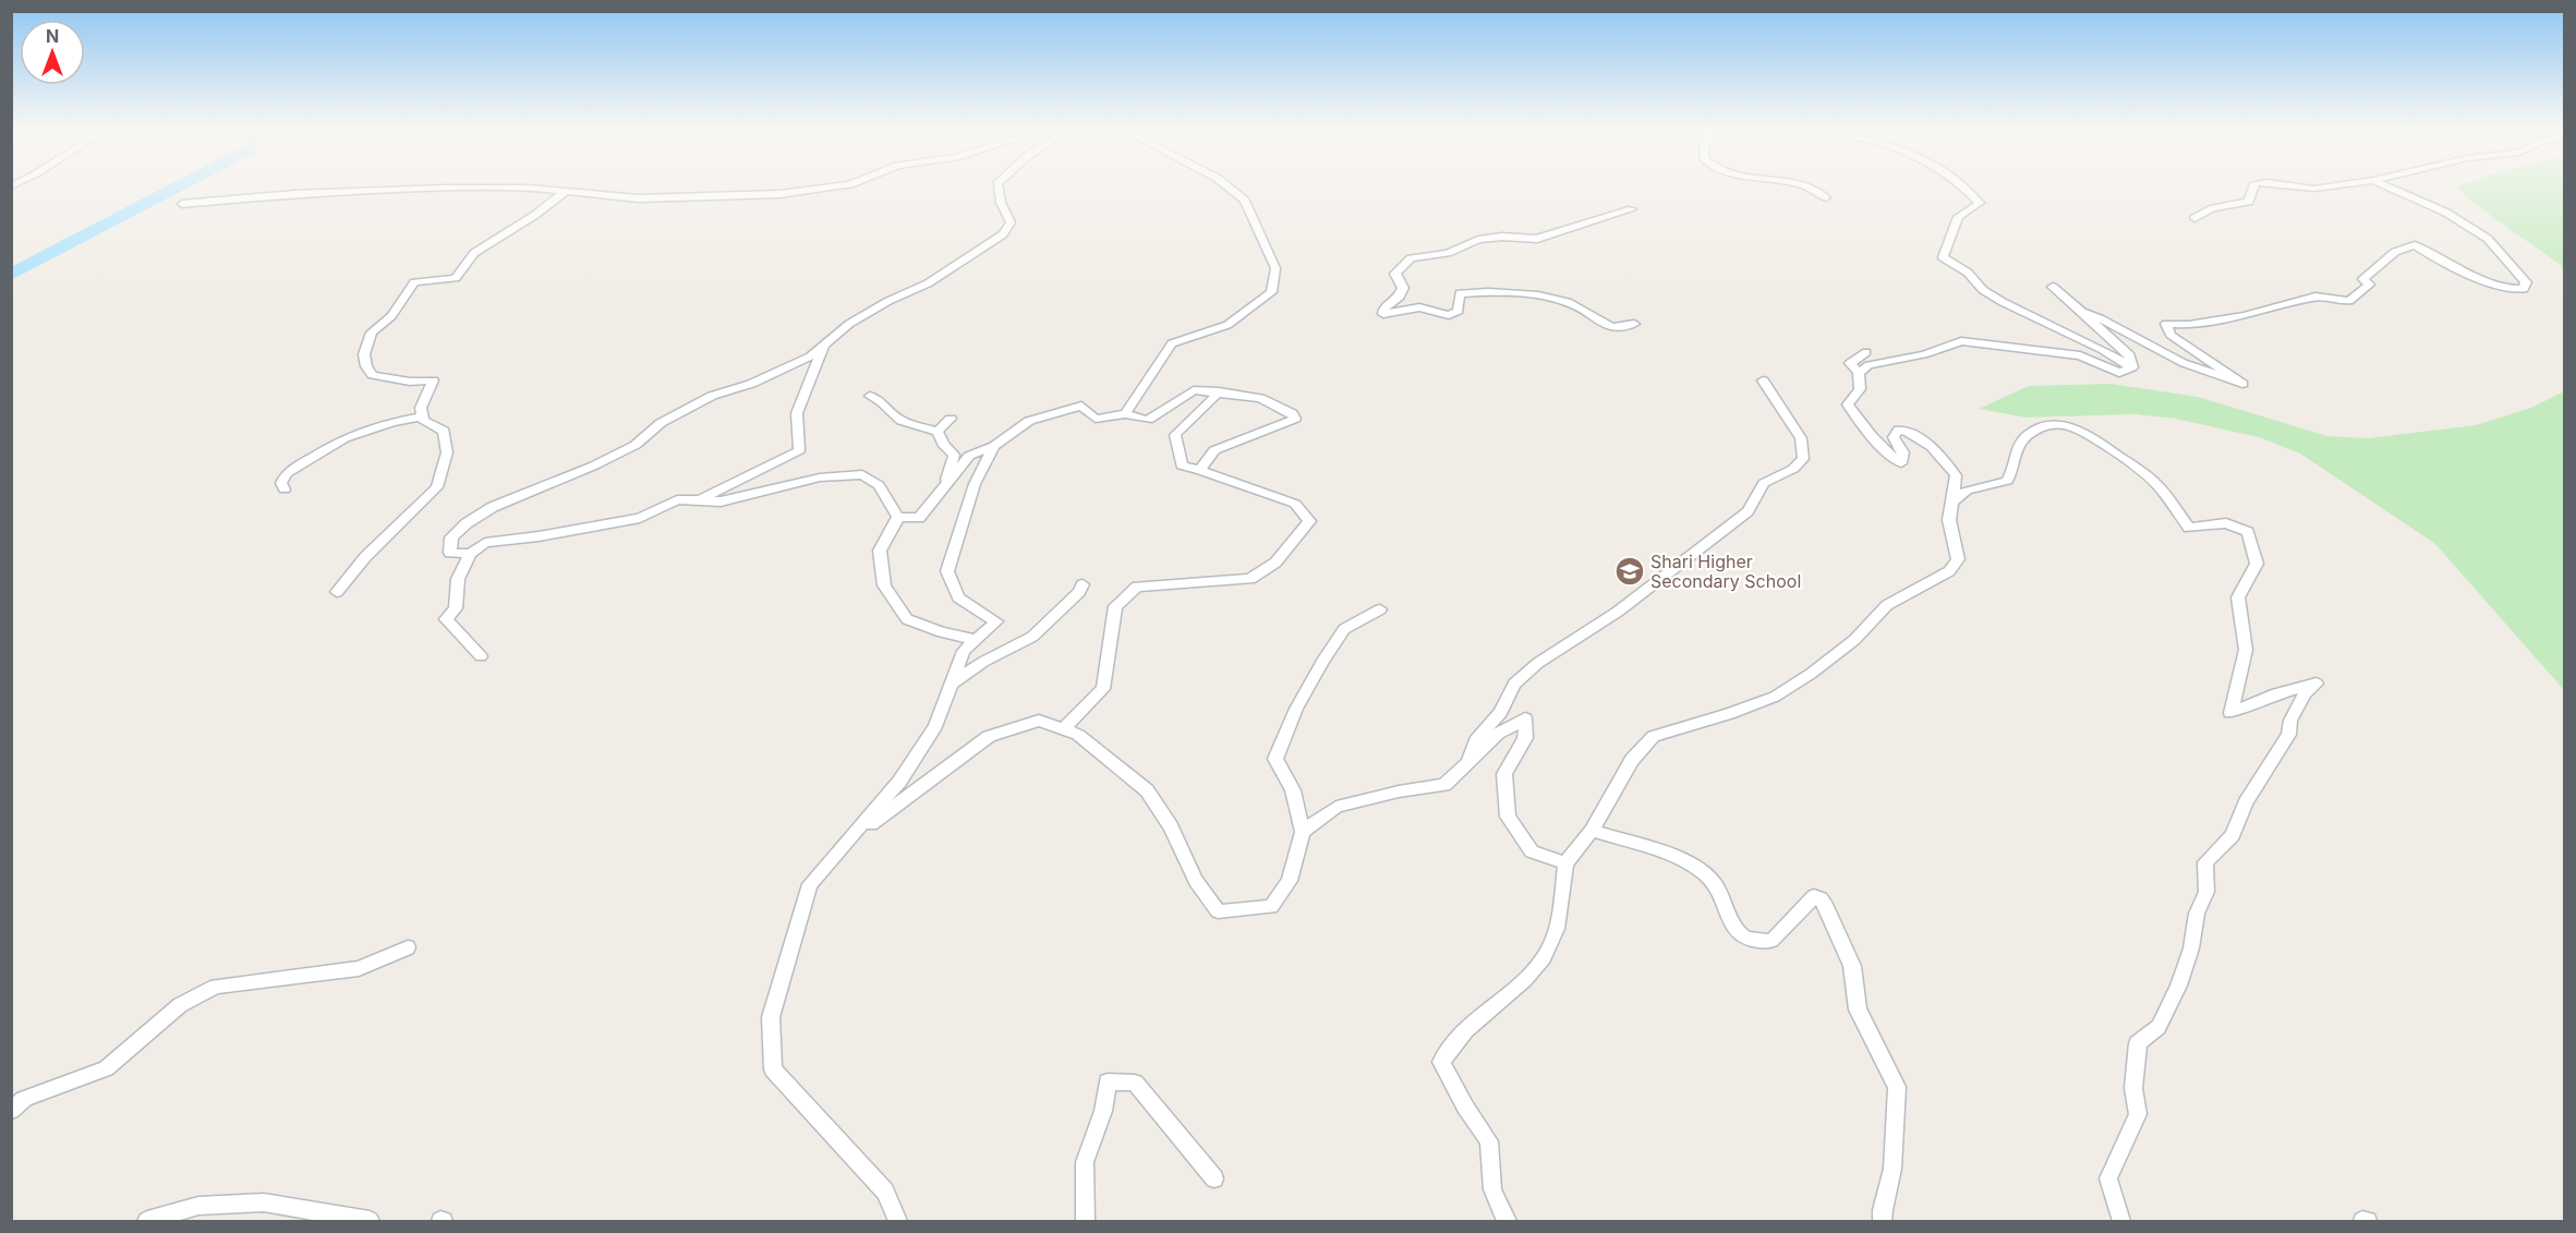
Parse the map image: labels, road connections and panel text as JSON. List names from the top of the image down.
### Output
{
  "places": {
    "school or university": ["Shari Higher Secondary School"]
  },
  "north": "top"
}
